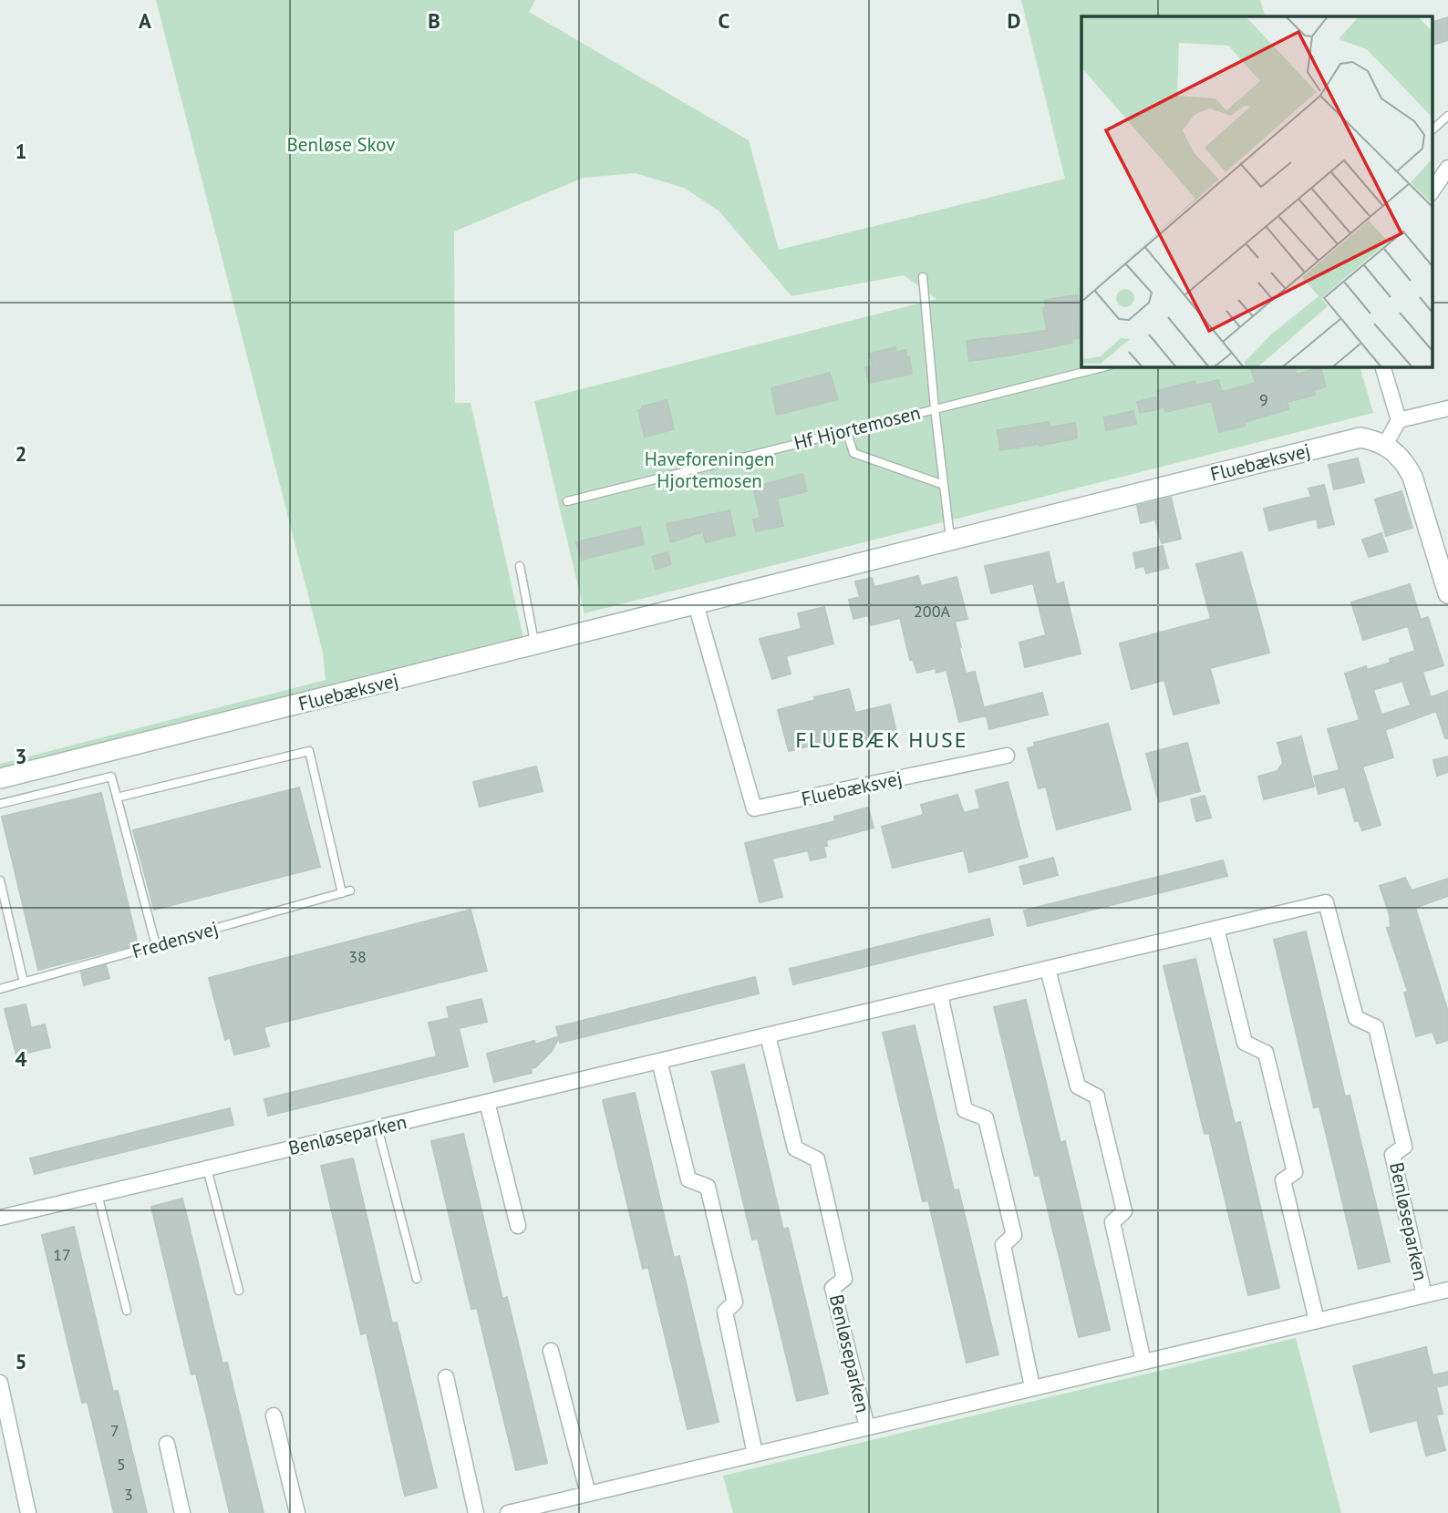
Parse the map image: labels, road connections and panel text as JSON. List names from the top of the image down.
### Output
{
  "streets": {
    "street": ["Fluebæksvej", "Benløseparken"],
    "lane": ["Hf Hjortemosen", "Fredensvej"]
  },
  "districts": ["FLUEBÆK HUSE"],
  "parks": ["Benløse Skov", "Haveforeningen Hjortemosen"],
  "house_numbers": [
    "9",
    "200A",
    "38",
    "17",
    "7",
    "5",
    "3"
  ],
  "grid": {
    "columns": [
      "A",
      "B",
      "C",
      "D"
    ],
    "rows": [
      "1",
      "2",
      "3",
      "4",
      "5"
    ]
  }
}
